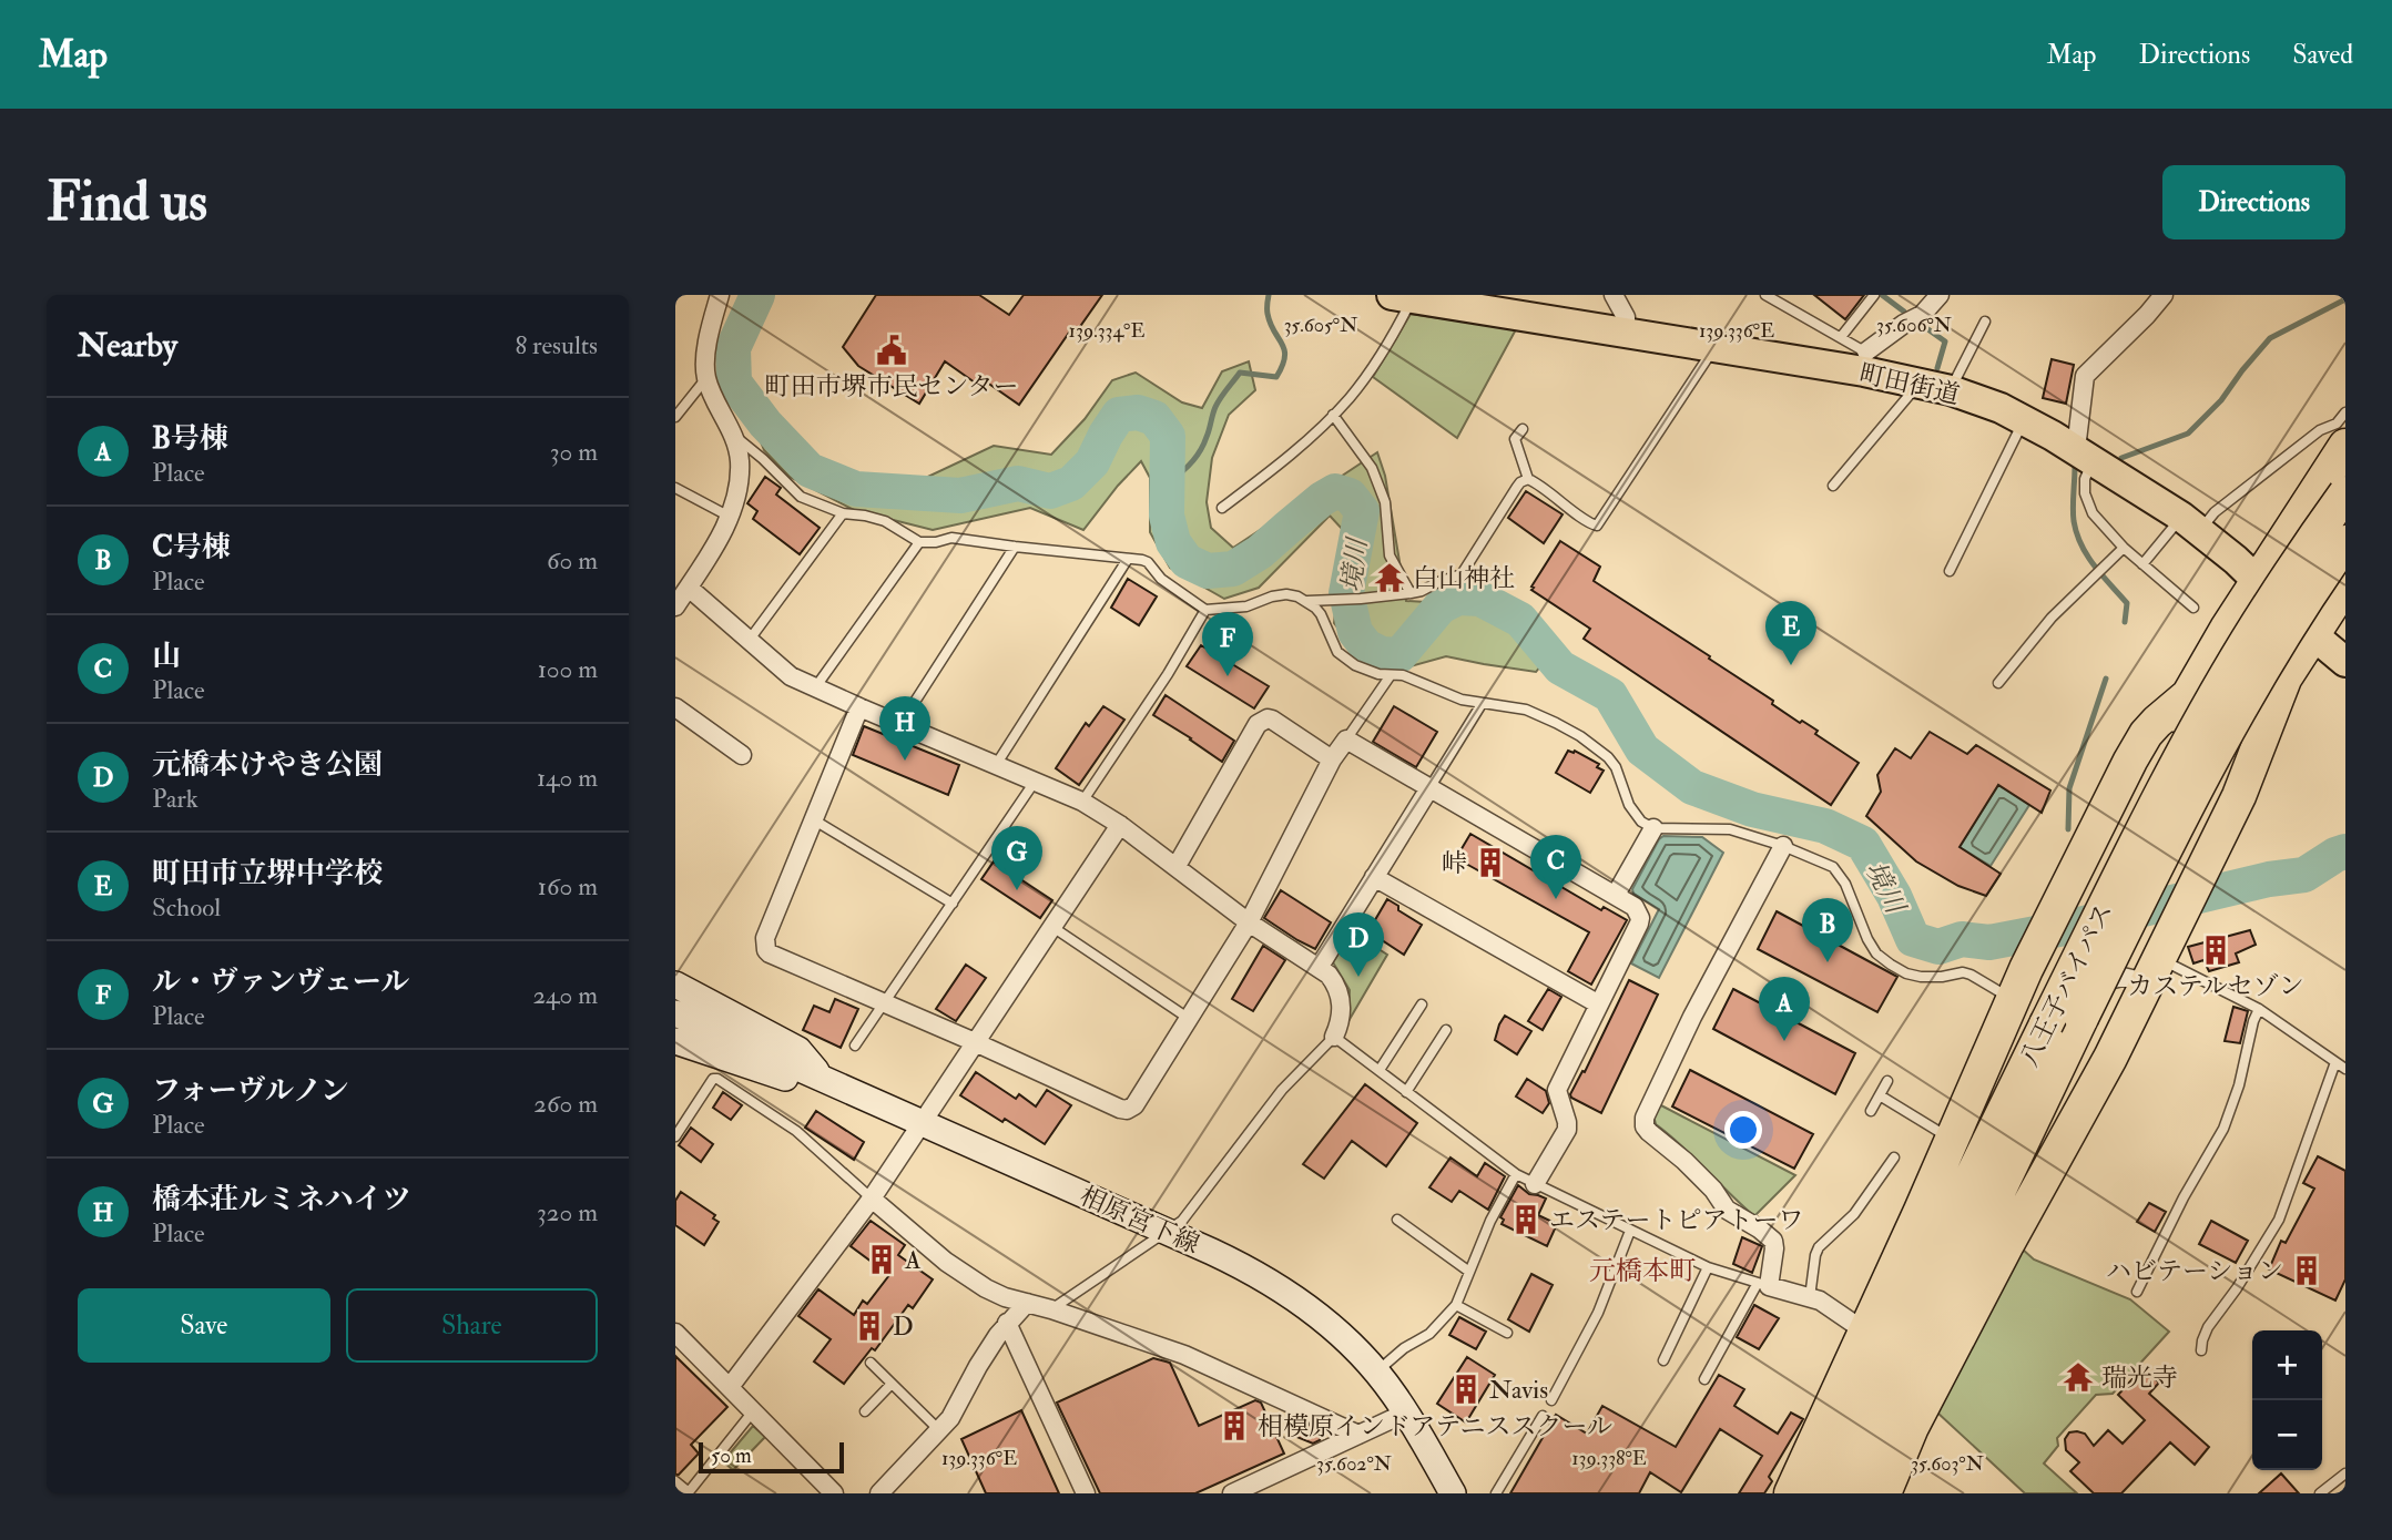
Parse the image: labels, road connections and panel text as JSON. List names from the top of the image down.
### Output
{
  "streets": {
    "highway": ["八王子バイパス"],
    "main road": ["町田街道"],
    "street": ["相原宮下線"]
  },
  "districts": ["元橋本町"],
  "water": ["境川"],
  "places": {
    "public building": ["町田市堺市民センター"],
    "temple": ["白山神社", "瑞光寺"],
    "building": [
      "峠",
      "カステルセゾン",
      "エステートピアトーワ",
      "A",
      "ハビテーション",
      "D",
      "Navis",
      "相模原インドアテニススクール"
    ]
  },
  "scale_bar": "50 m",
  "page": {
    "header": "Map",
    "nav": ["Map", "Directions", "Saved"],
    "buttons": [
      "Directions",
      ["Save", "Share"]
    ],
    "title": "Find us",
    "heading": ["Nearby", "8 results"],
    "list": [
      {
        "mark": "A",
        "name": "B号棟",
        "note": "Place",
        "value": "30 m"
      },
      {
        "mark": "B",
        "name": "C号棟",
        "note": "Place",
        "value": "60 m"
      },
      {
        "mark": "C",
        "name": "山",
        "note": "Place",
        "value": "100 m"
      },
      {
        "mark": "D",
        "name": "元橋本けやき公園",
        "note": "Park",
        "value": "140 m"
      },
      {
        "mark": "E",
        "name": "町田市立堺中学校",
        "note": "School",
        "value": "160 m"
      },
      {
        "mark": "F",
        "name": "ル・ヴァンヴェール",
        "note": "Place",
        "value": "240 m"
      },
      {
        "mark": "G",
        "name": "フォーヴルノン",
        "note": "Place",
        "value": "260 m"
      },
      {
        "mark": "H",
        "name": "橋本荘ルミネハイツ",
        "note": "Place",
        "value": "320 m"
      }
    ],
    "pins": [
      "E",
      "F",
      "H",
      "G",
      "C",
      "B",
      "D",
      "A"
    ],
    "map_buttons": ["+", "−"],
    "scale": "50 m"
  },
  "coordinates": [
    "35.605°N",
    "35.606°N",
    "139.334°E",
    "139.336°E",
    "139.338°E",
    "35.602°N",
    "35.603°N"
  ]
}
